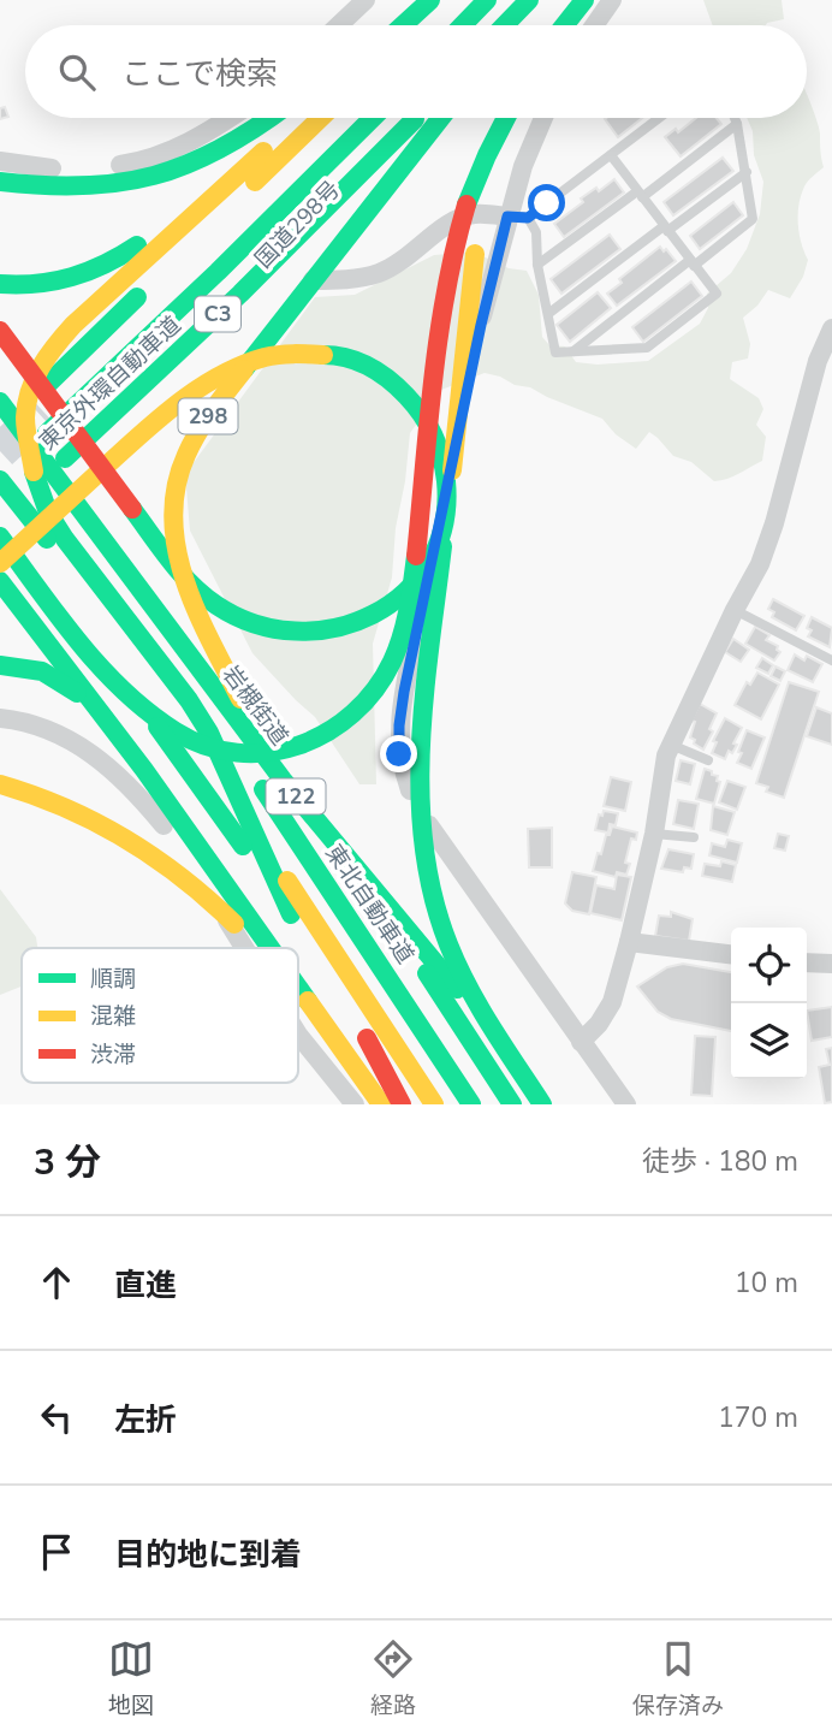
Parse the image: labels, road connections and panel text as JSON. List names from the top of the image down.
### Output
{
  "streets": {
    "highway": [
      "国道298号",
      "C3",
      "東京外環自動車道",
      "298",
      "岩槻街道",
      "122",
      "東北自動車道"
    ]
  },
  "crossings": [
    ["東京外環自動車道", "122"],
    ["298", "岩槻街道"],
    ["298", "122"],
    ["岩槻街道", "122"],
    ["岩槻街道", "東北自動車道"]
  ],
  "legend": ["順調", "混雑", "渋滞"],
  "page": {
    "search": "ここで検索",
    "heading": ["3 分", "徒歩 · 180 m"],
    "list": [
      ["直進", "10 m"],
      ["左折", "170 m"],
      "目的地に到着"
    ],
    "nav": ["地図", "経路", "保存済み"]
  }
}
